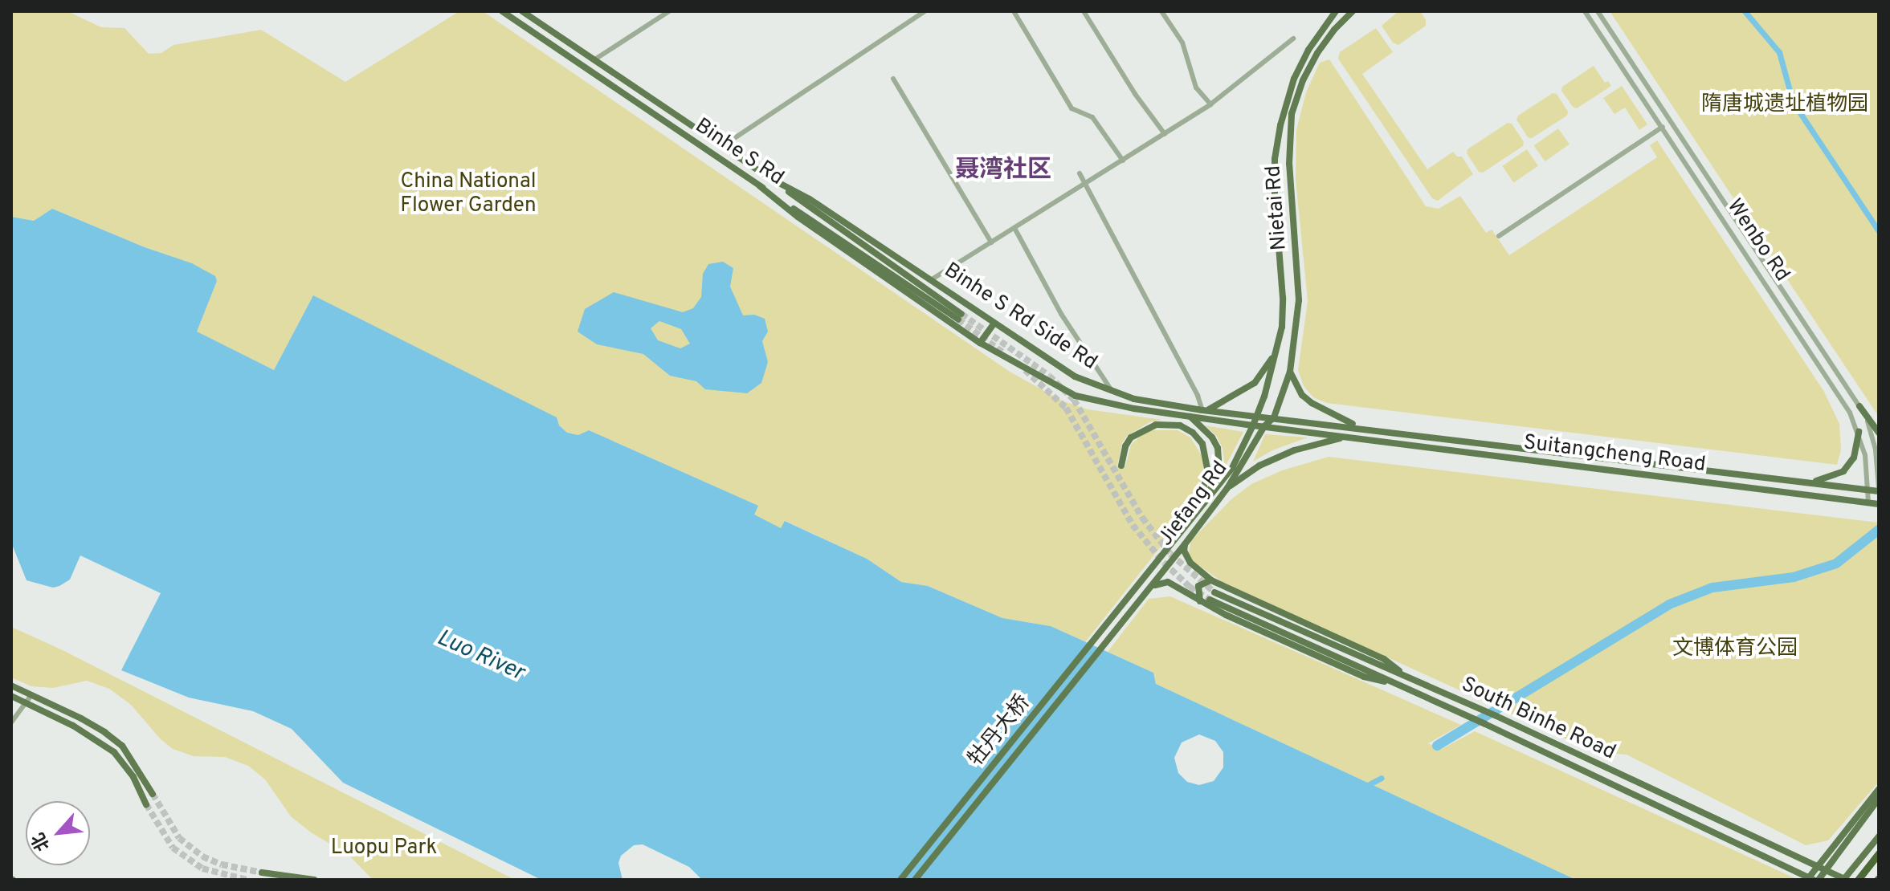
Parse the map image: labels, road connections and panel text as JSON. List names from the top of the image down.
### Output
{
  "streets": {
    "main road": [
      "Binhe S Rd",
      "Nietai Rd",
      "Binhe S Rd Side Rd",
      "Suitangcheng Road",
      "Jiefang Rd",
      "South Binhe Road",
      "牡丹大桥"
    ],
    "street": ["Wenbo Rd"]
  },
  "crossings": [
    ["Binhe S Rd", "Binhe S Rd Side Rd"],
    ["Nietai Rd", "Binhe S Rd Side Rd"],
    ["Nietai Rd", "Jiefang Rd"],
    ["Wenbo Rd", "Suitangcheng Road"],
    ["Binhe S Rd Side Rd", "Suitangcheng Road"],
    ["Binhe S Rd Side Rd", "Jiefang Rd"],
    ["Jiefang Rd", "牡丹大桥"]
  ],
  "districts": ["聂湾社区"],
  "water": ["Luo River"],
  "parks": [
    "隋唐城遗址植物园",
    "China National Flower Garden",
    "文博体育公园",
    "Luopu Park"
  ],
  "north": "bottom left"
}
